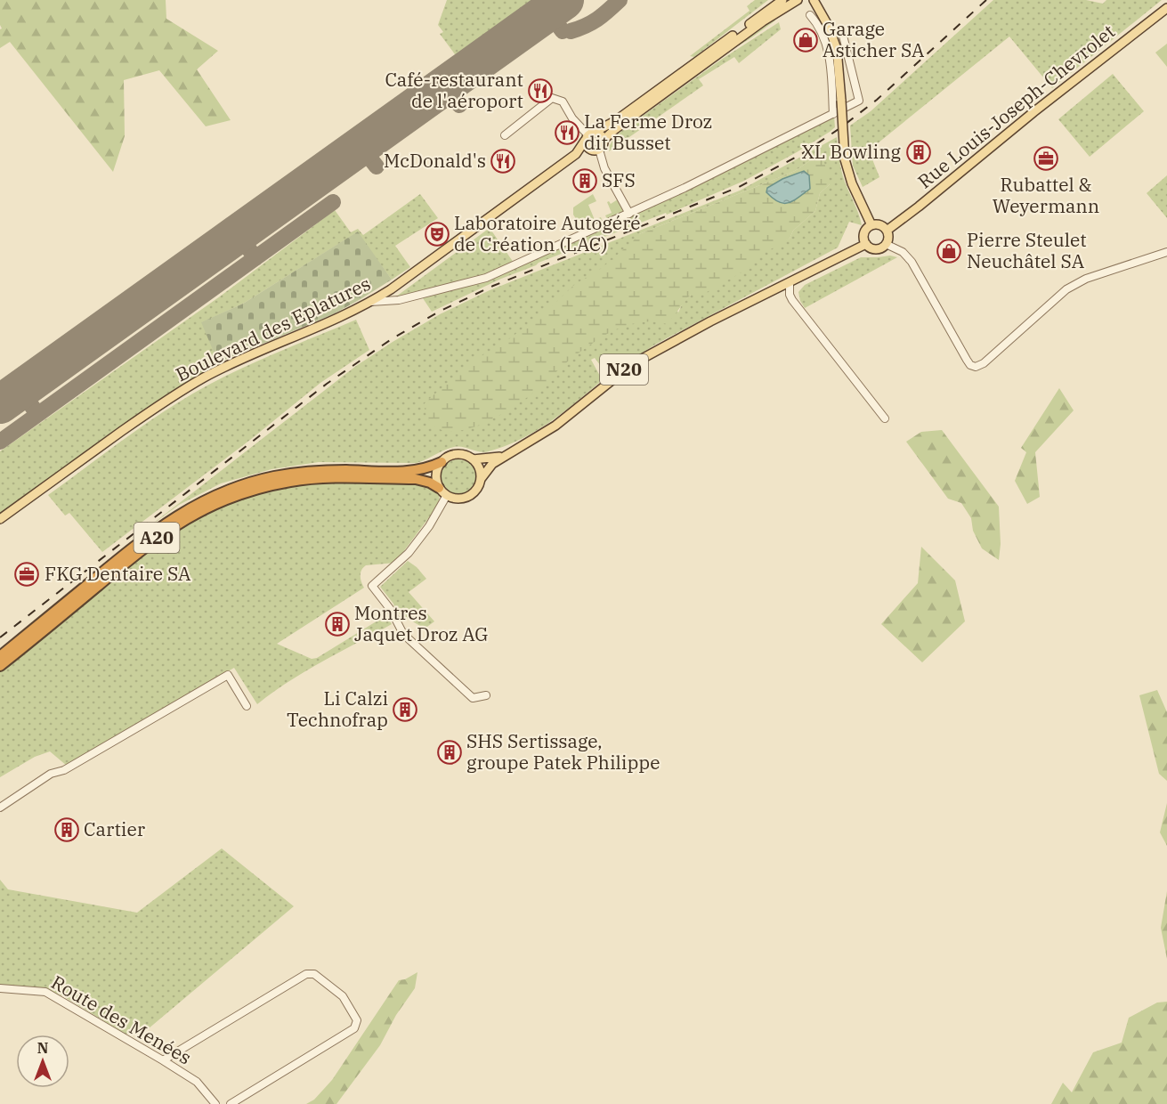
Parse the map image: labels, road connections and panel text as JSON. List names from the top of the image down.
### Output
{
  "streets": {
    "highway": ["A20"],
    "main road": ["Rue Louis-Joseph-Chevrolet", "Boulevard des Eplatures", "N20"],
    "street": ["Route des Menées"]
  },
  "crossings": [
    ["Rue Louis-Joseph-Chevrolet", "N20"],
    ["N20", "A20"]
  ],
  "places": {
    "shop": ["Garage Asticher SA", "Pierre Steulet Neuchâtel SA"],
    "restaurant": ["Café-restaurant de l'aéroport", "La Ferme Droz dit Busset", "McDonald's"],
    "building": [
      "XL Bowling",
      "SFS",
      "Montres Jaquet Droz AG",
      "Li Calzi Technofrap",
      "SHS Sertissage, groupe Patek Philippe",
      "Cartier"
    ],
    "office": ["Rubattel & Weyermann", "FKG Dentaire SA"],
    "theatre": ["Laboratoire Autogéré de Création (LAC)"]
  },
  "north": "top"
}
